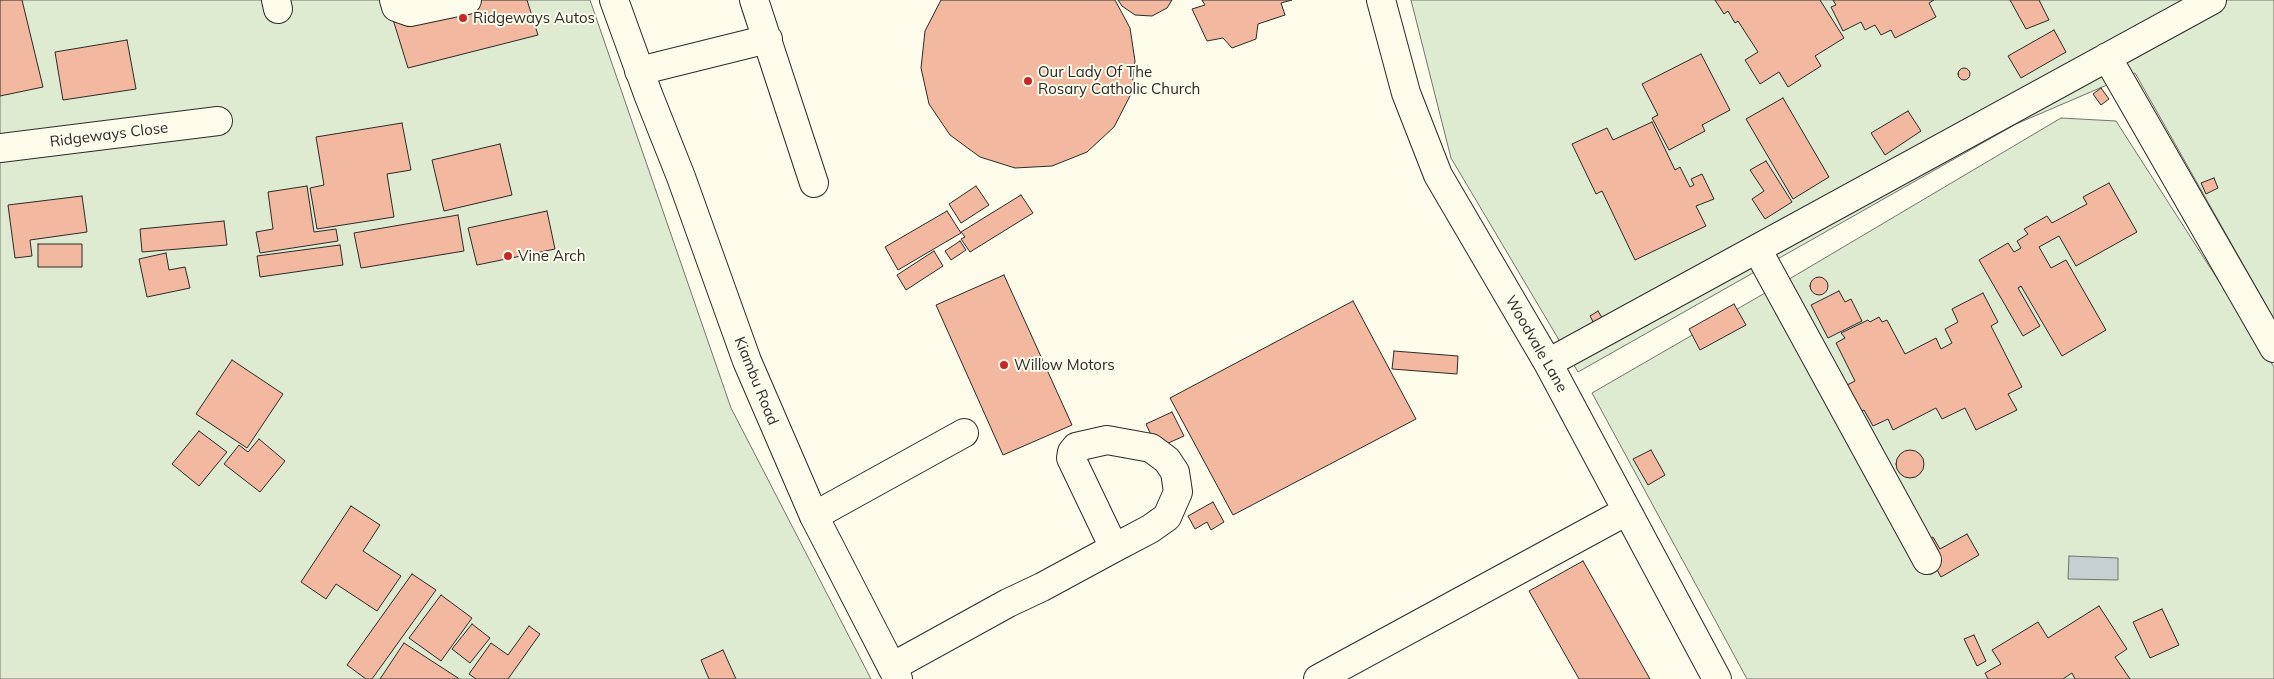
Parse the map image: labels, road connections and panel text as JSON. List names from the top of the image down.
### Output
{
  "streets": {
    "main road": ["Ridgeways Close", "Woodvale Lane", "Kiambu Road"]
  },
  "places": [
    "Ridgeways Autos",
    "Our Lady Of The Rosary Catholic Church",
    "Vine Arch",
    "Willow Motors"
  ]
}
